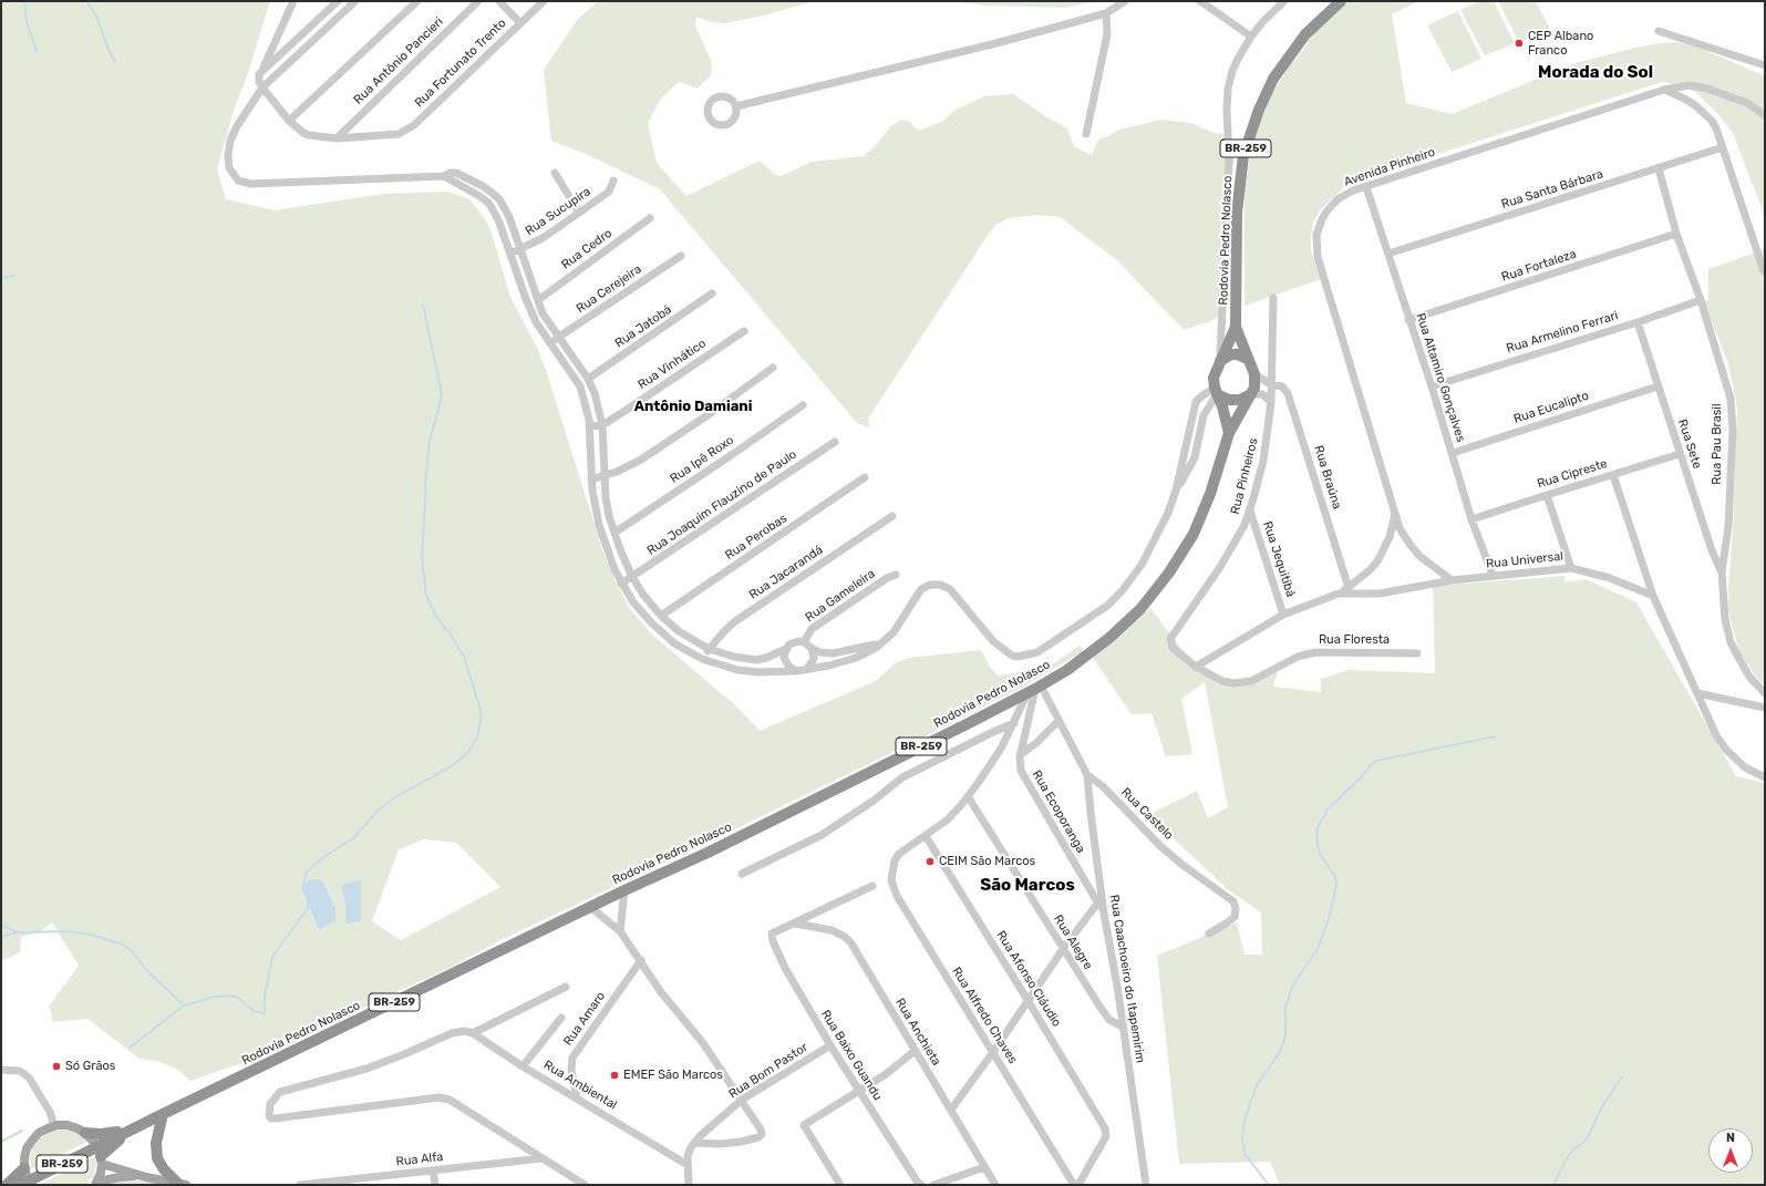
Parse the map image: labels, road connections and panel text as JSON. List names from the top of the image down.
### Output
{
  "streets": {
    "highway": ["BR-259", "Rodovia Pedro Nolasco"],
    "street": [
      "Rua Antônio Pancieri",
      "Rua Fortunato Trento",
      "Avenida Pinheiro",
      "Rua Santa Bárbara",
      "Rua Sucupira",
      "Rua Cedro",
      "Rua Fortaleza",
      "Rua Cerejeira",
      "Rua Jatobá",
      "Rua Armelino Ferrari",
      "Rua Vinhático",
      "Rua Altamiro Gonçalves",
      "Rua Eucalipto",
      "Rua Sete",
      "Rua Pau Brasil",
      "Rua Ipê Roxo",
      "Rua Cipreste",
      "Rua Pinheiros",
      "Rua Braúna",
      "Rua Joaquim Flauzino de Paulo",
      "Rua Perobas",
      "Rua Jequitibá",
      "Rua Universal",
      "Rua Jacarandá",
      "Rua Gameleira",
      "Rua Floresta",
      "Rua Ecoporanga",
      "Rua Castelo",
      "Rua Alegre",
      "Rua Afonso Cláudio",
      "Rua Caachoeiro do Itapemirim",
      "Rua Alfredo Chaves",
      "Rua Amaro",
      "Rua Anchieta",
      "Rua Baixo Guandu",
      "Rua Bom Pastor",
      "Rua Ambiental",
      "Rua Alfa"
    ]
  },
  "crossings": [
    ["Rua Antônio Pancieri", "Rua Fortunato Trento"],
    ["Avenida Pinheiro", "Rua Altamiro Gonçalves"],
    ["Avenida Pinheiro", "Rua Universal"],
    ["Rua Santa Bárbara", "Rua Altamiro Gonçalves"],
    ["Rua Santa Bárbara", "Rua Pau Brasil"],
    ["Rodovia Pedro Nolasco", "Rua Braúna"],
    ["Rodovia Pedro Nolasco", "Rua Ecoporanga"],
    ["Rodovia Pedro Nolasco", "Rua Castelo"],
    ["Rua Fortaleza", "Rua Altamiro Gonçalves"],
    ["Rua Fortaleza", "Rua Pau Brasil"],
    ["Rua Armelino Ferrari", "Rua Altamiro Gonçalves"],
    ["Rua Armelino Ferrari", "Rua Sete"],
    ["Rua Armelino Ferrari", "Rua Pau Brasil"],
    ["Rua Altamiro Gonçalves", "Rua Eucalipto"],
    ["Rua Altamiro Gonçalves", "Rua Cipreste"],
    ["Rua Altamiro Gonçalves", "Rua Universal"],
    ["Rua Eucalipto", "Rua Sete"],
    ["Rua Sete", "Rua Pau Brasil"],
    ["Rua Sete", "Rua Cipreste"],
    ["Rua Pinheiros", "Rua Braúna"],
    ["Rua Pinheiros", "Rua Jequitibá"],
    ["Rua Pinheiros", "Rua Floresta"],
    ["Rua Jequitibá", "Rua Universal"],
    ["Rua Universal", "Rua Floresta"],
    ["Rua Ecoporanga", "Rua Castelo"],
    ["Rua Ecoporanga", "Rua Caachoeiro do Itapemirim"],
    ["Rua Castelo", "Rua Caachoeiro do Itapemirim"],
    ["Rua Alegre", "Rua Caachoeiro do Itapemirim"],
    ["Rua Afonso Cláudio", "Rua Alfredo Chaves"],
    ["Rua Amaro", "Rua Ambiental"],
    ["Rua Anchieta", "Rua Baixo Guandu"],
    ["Rua Baixo Guandu", "Rua Bom Pastor"],
    ["Rua Bom Pastor", "Rua Ambiental"],
    ["Rua Ambiental", "Rua Alfa"]
  ],
  "districts": ["Morada do Sol", "Antônio Damiani", "São Marcos"],
  "places": [
    "CEP Albano Franco",
    "CEIM São Marcos",
    "Só Grãos",
    "EMEF São Marcos"
  ],
  "north": "top"
}
